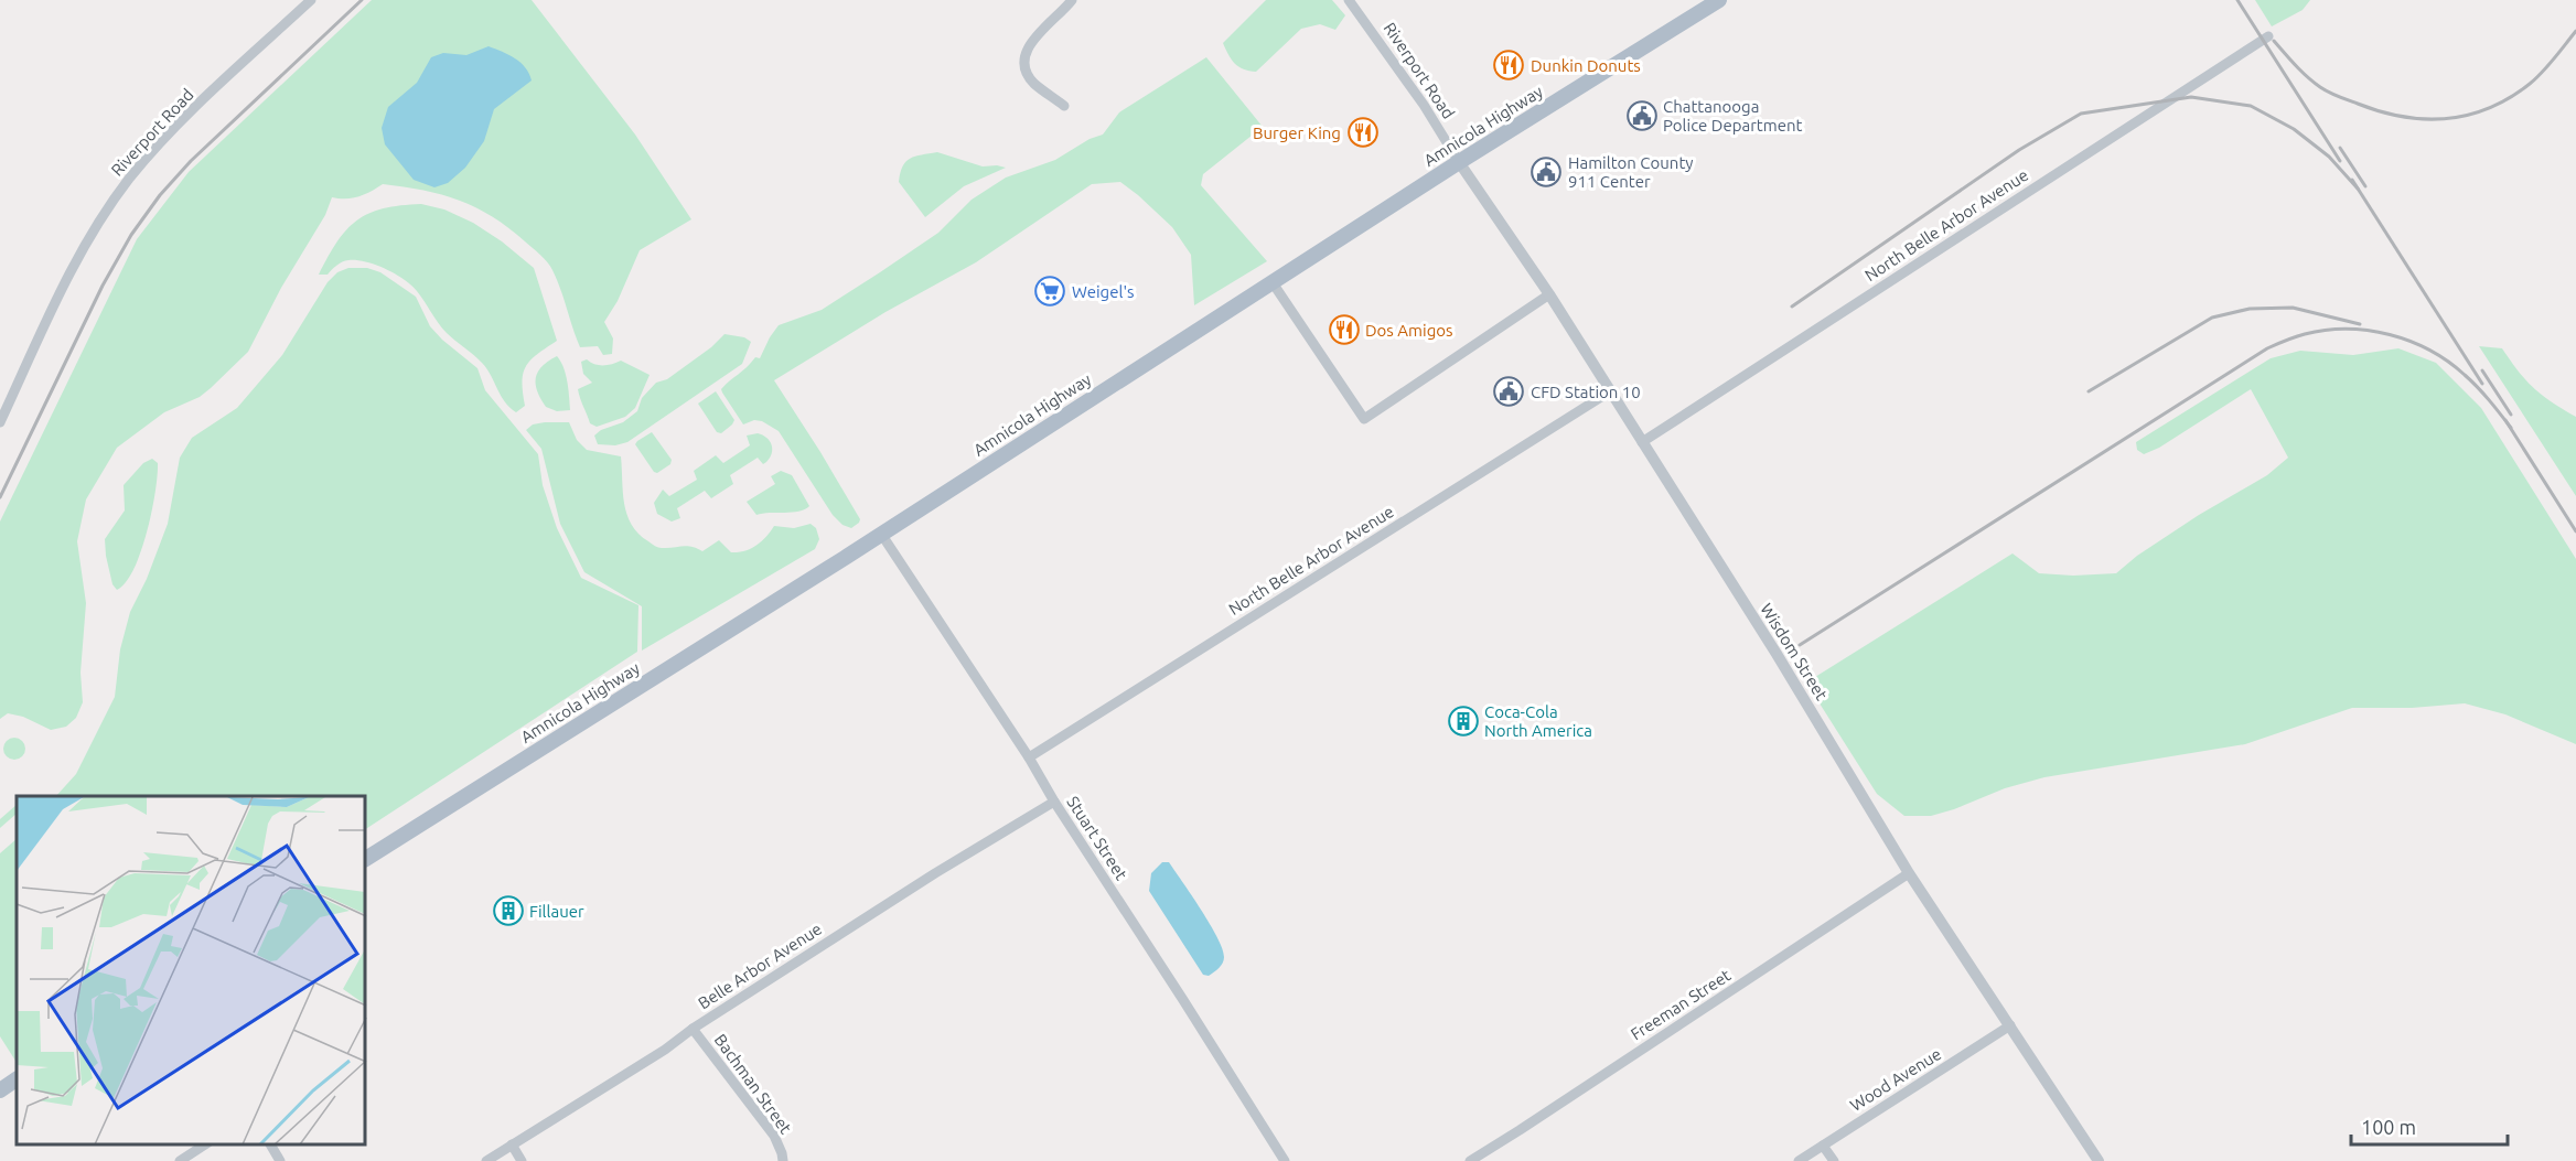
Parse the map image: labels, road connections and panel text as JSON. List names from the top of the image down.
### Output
{
  "streets": {
    "main road": ["Amnicola Highway"],
    "street": [
      "Riverport Road",
      "North Belle Arbor Avenue",
      "Wisdom Street",
      "Stuart Street",
      "Belle Arbor Avenue",
      "Freeman Street",
      "Wood Avenue",
      "Bachman Street"
    ]
  },
  "crossings": [
    ["Riverport Road", "Amnicola Highway"],
    ["Riverport Road", "Wisdom Street"],
    ["Amnicola Highway", "Wisdom Street"],
    ["Amnicola Highway", "Stuart Street"],
    ["North Belle Arbor Avenue", "Wisdom Street"],
    ["North Belle Arbor Avenue", "Stuart Street"],
    ["Wisdom Street", "Freeman Street"],
    ["Wisdom Street", "Wood Avenue"],
    ["Stuart Street", "Belle Arbor Avenue"],
    ["Belle Arbor Avenue", "Bachman Street"]
  ],
  "places": {
    "restaurant": ["Dunkin Donuts", "Burger King", "Dos Amigos"],
    "public building": ["Chattanooga Police Department", "Hamilton County 911 Center", "CFD Station 10"],
    "supermarket": ["Weigel's"],
    "building": ["Coca-Cola North America", "Fillauer"]
  },
  "scale_bar": "100 m"
}
